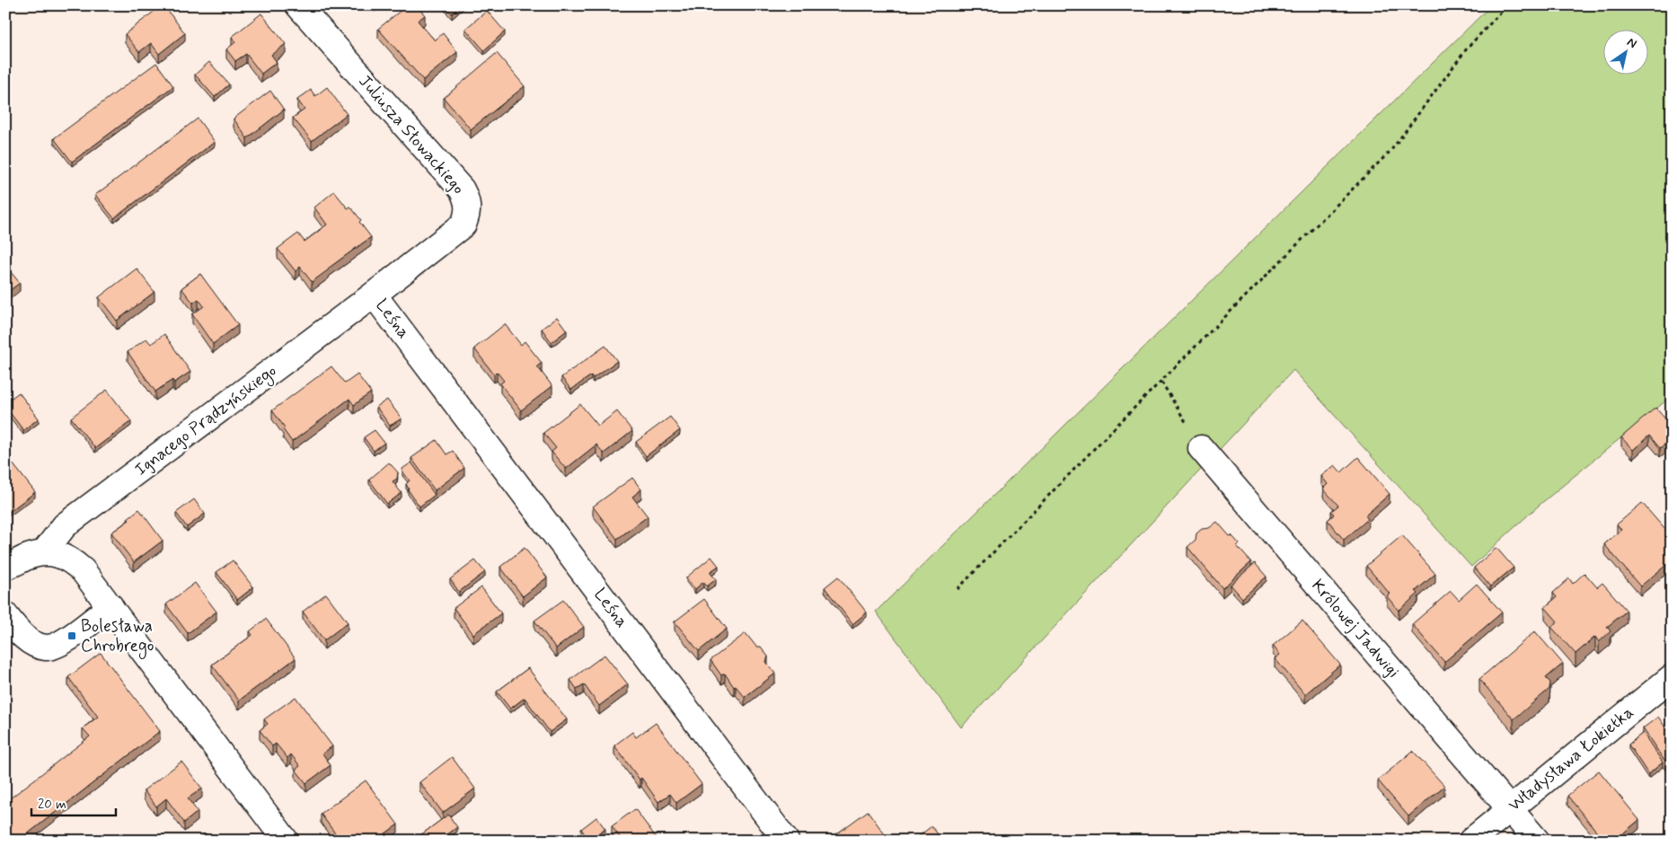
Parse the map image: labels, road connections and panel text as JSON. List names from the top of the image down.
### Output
{
  "streets": {
    "street": [
      "Juliusza Słowackiego",
      "Leśna",
      "Ignacego Prądzyńskiego",
      "Królowej Jadwigi",
      "Władysława Łokietka"
    ]
  },
  "crossings": [
    ["Juliusza Słowackiego", "Leśna"],
    ["Juliusza Słowackiego", "Ignacego Prądzyńskiego"],
    ["Leśna", "Ignacego Prądzyńskiego"],
    ["Królowej Jadwigi", "Władysława Łokietka"]
  ],
  "places": {
    "transit": ["Bolesława Chrobrego"]
  },
  "scale_bar": "20 m",
  "north": "top right"
}
